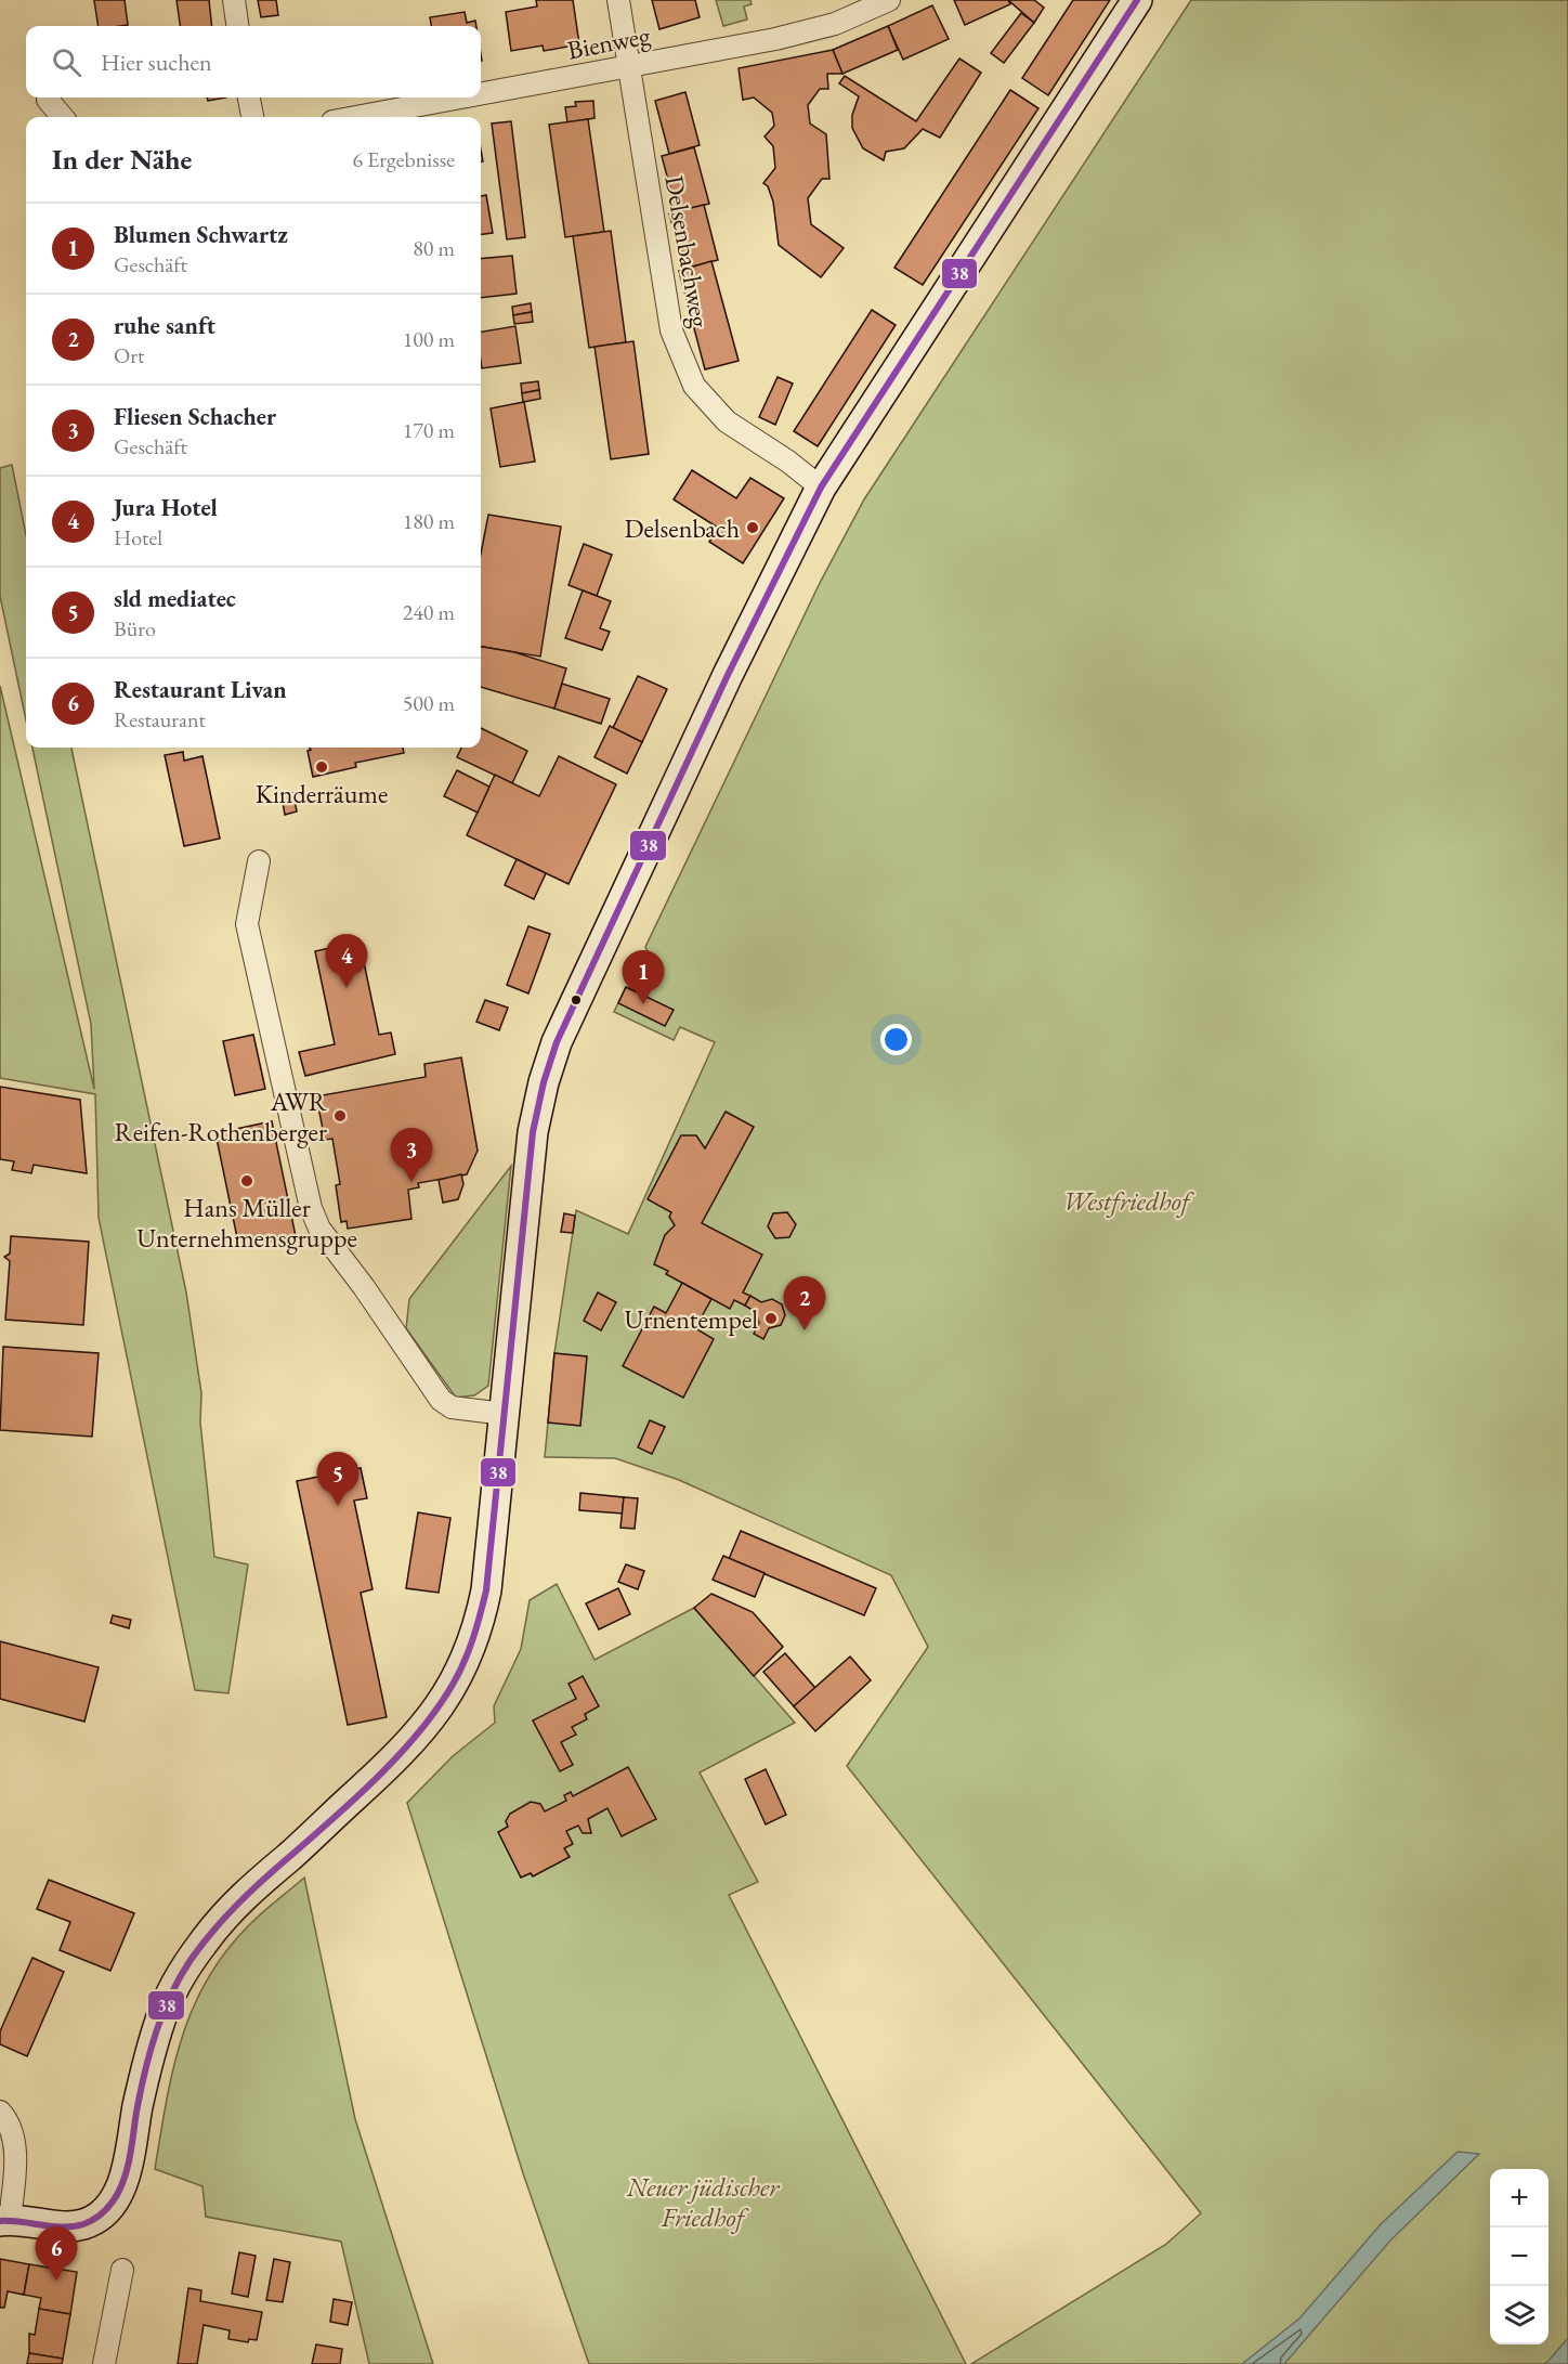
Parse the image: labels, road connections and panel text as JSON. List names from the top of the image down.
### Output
{
  "streets": {
    "street": ["Bienweg", "Delsenbachweg"]
  },
  "crossings": [
    ["Bienweg", "Delsenbachweg"]
  ],
  "parks": ["Westfriedhof", "Neuer jüdischer Friedhof"],
  "places": [
    "Delsenbach",
    "Kinderräume",
    "AWR Reifen-Rothenberger",
    "Hans Müller Unternehmensgruppe",
    "Urnentempel"
  ],
  "lines": ["transit line 38"],
  "page": {
    "search": "Hier suchen",
    "heading": ["In der Nähe", "6 Ergebnisse"],
    "list": [
      {
        "mark": "1",
        "name": "Blumen Schwartz",
        "note": "Geschäft",
        "value": "80 m"
      },
      {
        "mark": "2",
        "name": "ruhe sanft",
        "note": "Ort",
        "value": "100 m"
      },
      {
        "mark": "3",
        "name": "Fliesen Schacher",
        "note": "Geschäft",
        "value": "170 m"
      },
      {
        "mark": "4",
        "name": "Jura Hotel",
        "note": "Hotel",
        "value": "180 m"
      },
      {
        "mark": "5",
        "name": "sld mediatec",
        "note": "Büro",
        "value": "240 m"
      },
      {
        "mark": "6",
        "name": "Restaurant Livan",
        "note": "Restaurant",
        "value": "500 m"
      }
    ],
    "pins": [
      "4",
      "1",
      "3",
      "2",
      "5",
      "6"
    ],
    "map_buttons": ["+", "−"]
  }
}
